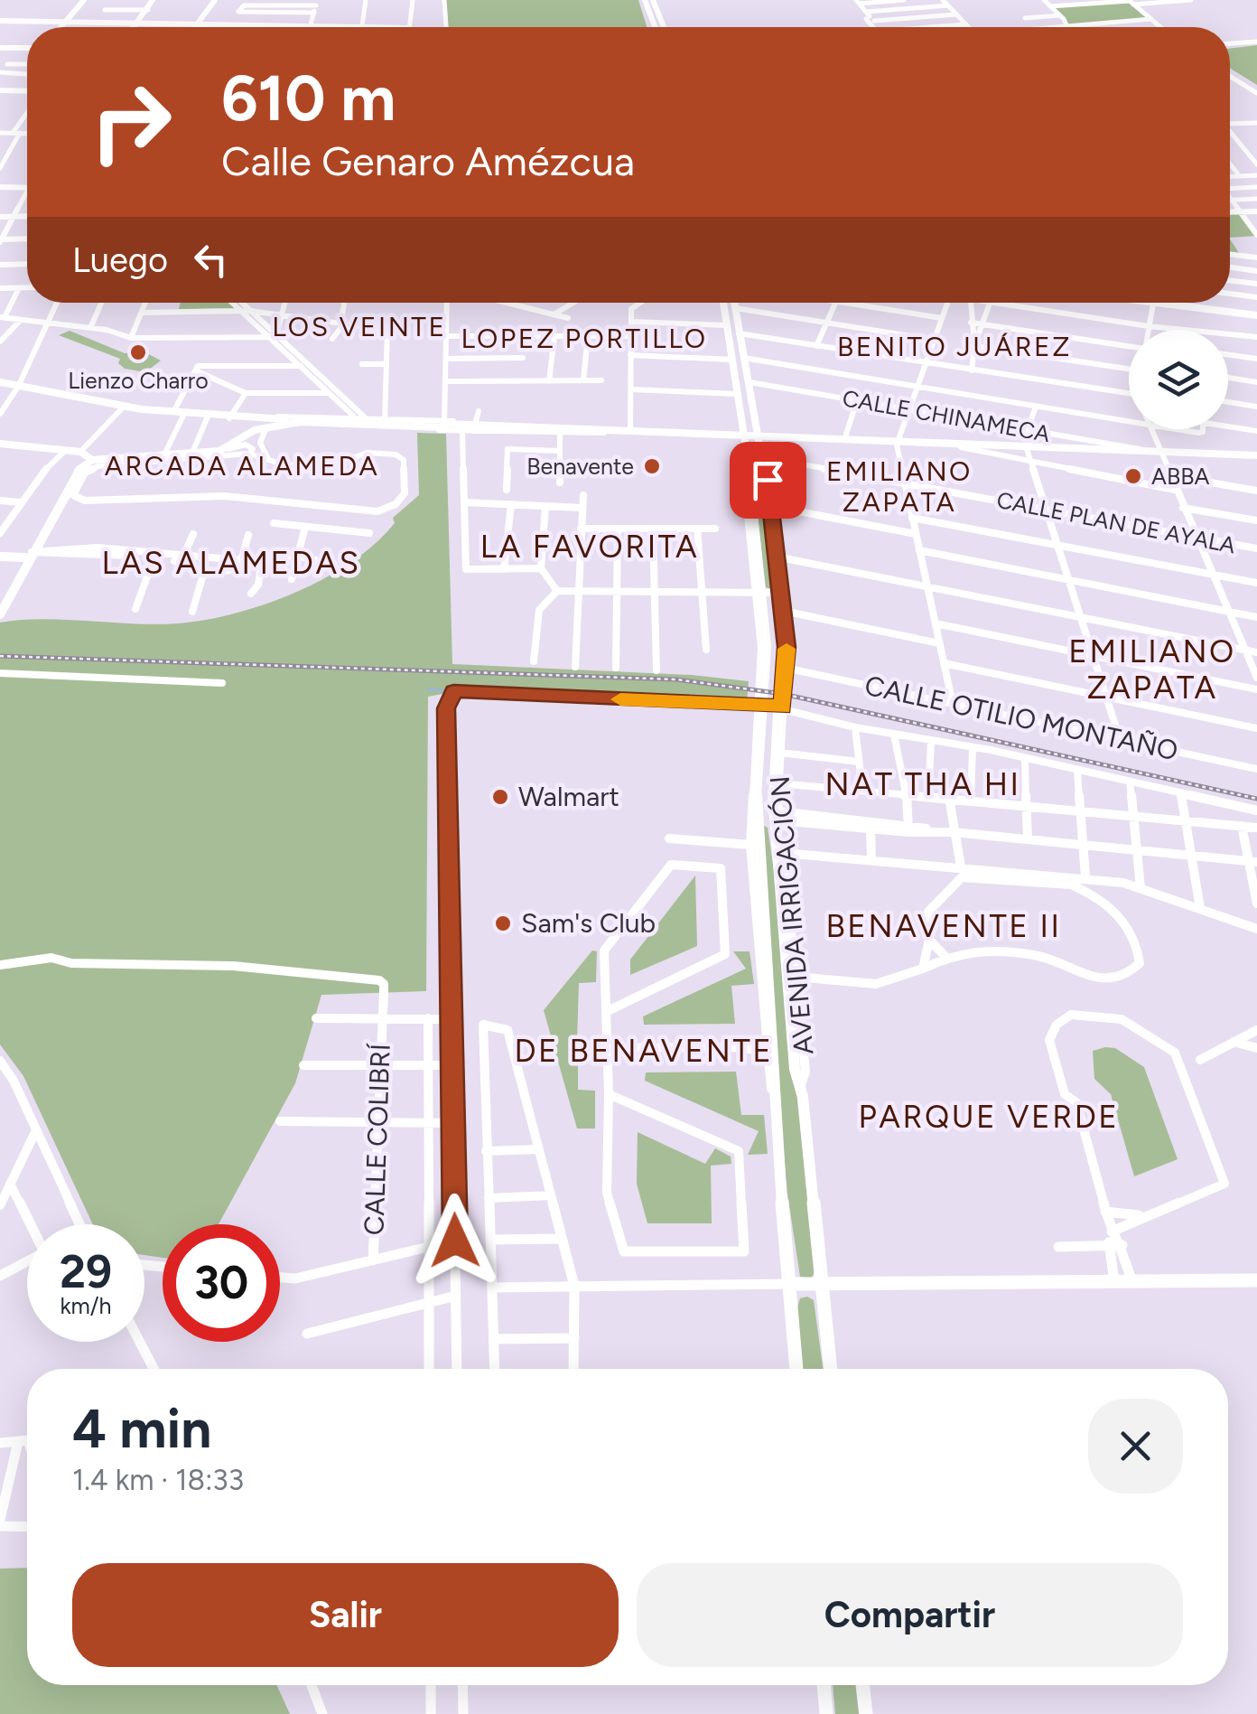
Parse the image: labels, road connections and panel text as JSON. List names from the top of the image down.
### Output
{
  "streets": {
    "main road": ["AVENIDA IRRIGACIÓN"],
    "street": [
      "CALLE CHINAMECA",
      "CALLE PLAN DE AYALA",
      "CALLE OTILIO MONTAÑO",
      "CALLE COLIBRÍ"
    ]
  },
  "crossings": [
    ["CALLE CHINAMECA", "AVENIDA IRRIGACIÓN"],
    ["CALLE PLAN DE AYALA", "AVENIDA IRRIGACIÓN"],
    ["CALLE OTILIO MONTAÑO", "AVENIDA IRRIGACIÓN"]
  ],
  "districts": [
    "LOS VEINTE",
    "LOPEZ PORTILLO",
    "BENITO JUÁREZ",
    "ARCADA ALAMEDA",
    "EMILIANO ZAPATA",
    "LA FAVORITA",
    "LAS ALAMEDAS",
    "EMILIANO ZAPATA",
    "NAT THA HI",
    "BENAVENTE II",
    "DE BENAVENTE",
    "PARQUE VERDE"
  ],
  "places": [
    "Lienzo Charro",
    "Benavente",
    "ABBA",
    "Walmart",
    "Sam's Club"
  ],
  "page": {
    "turn": ["610 m", "Calle Genaro Amézcua"],
    "then": "Luego",
    "speed": "29 km/h",
    "limit": "30",
    "heading": ["4 min", "1.4 km · 18:33"],
    "buttons": ["Salir", "Compartir"]
  }
}
